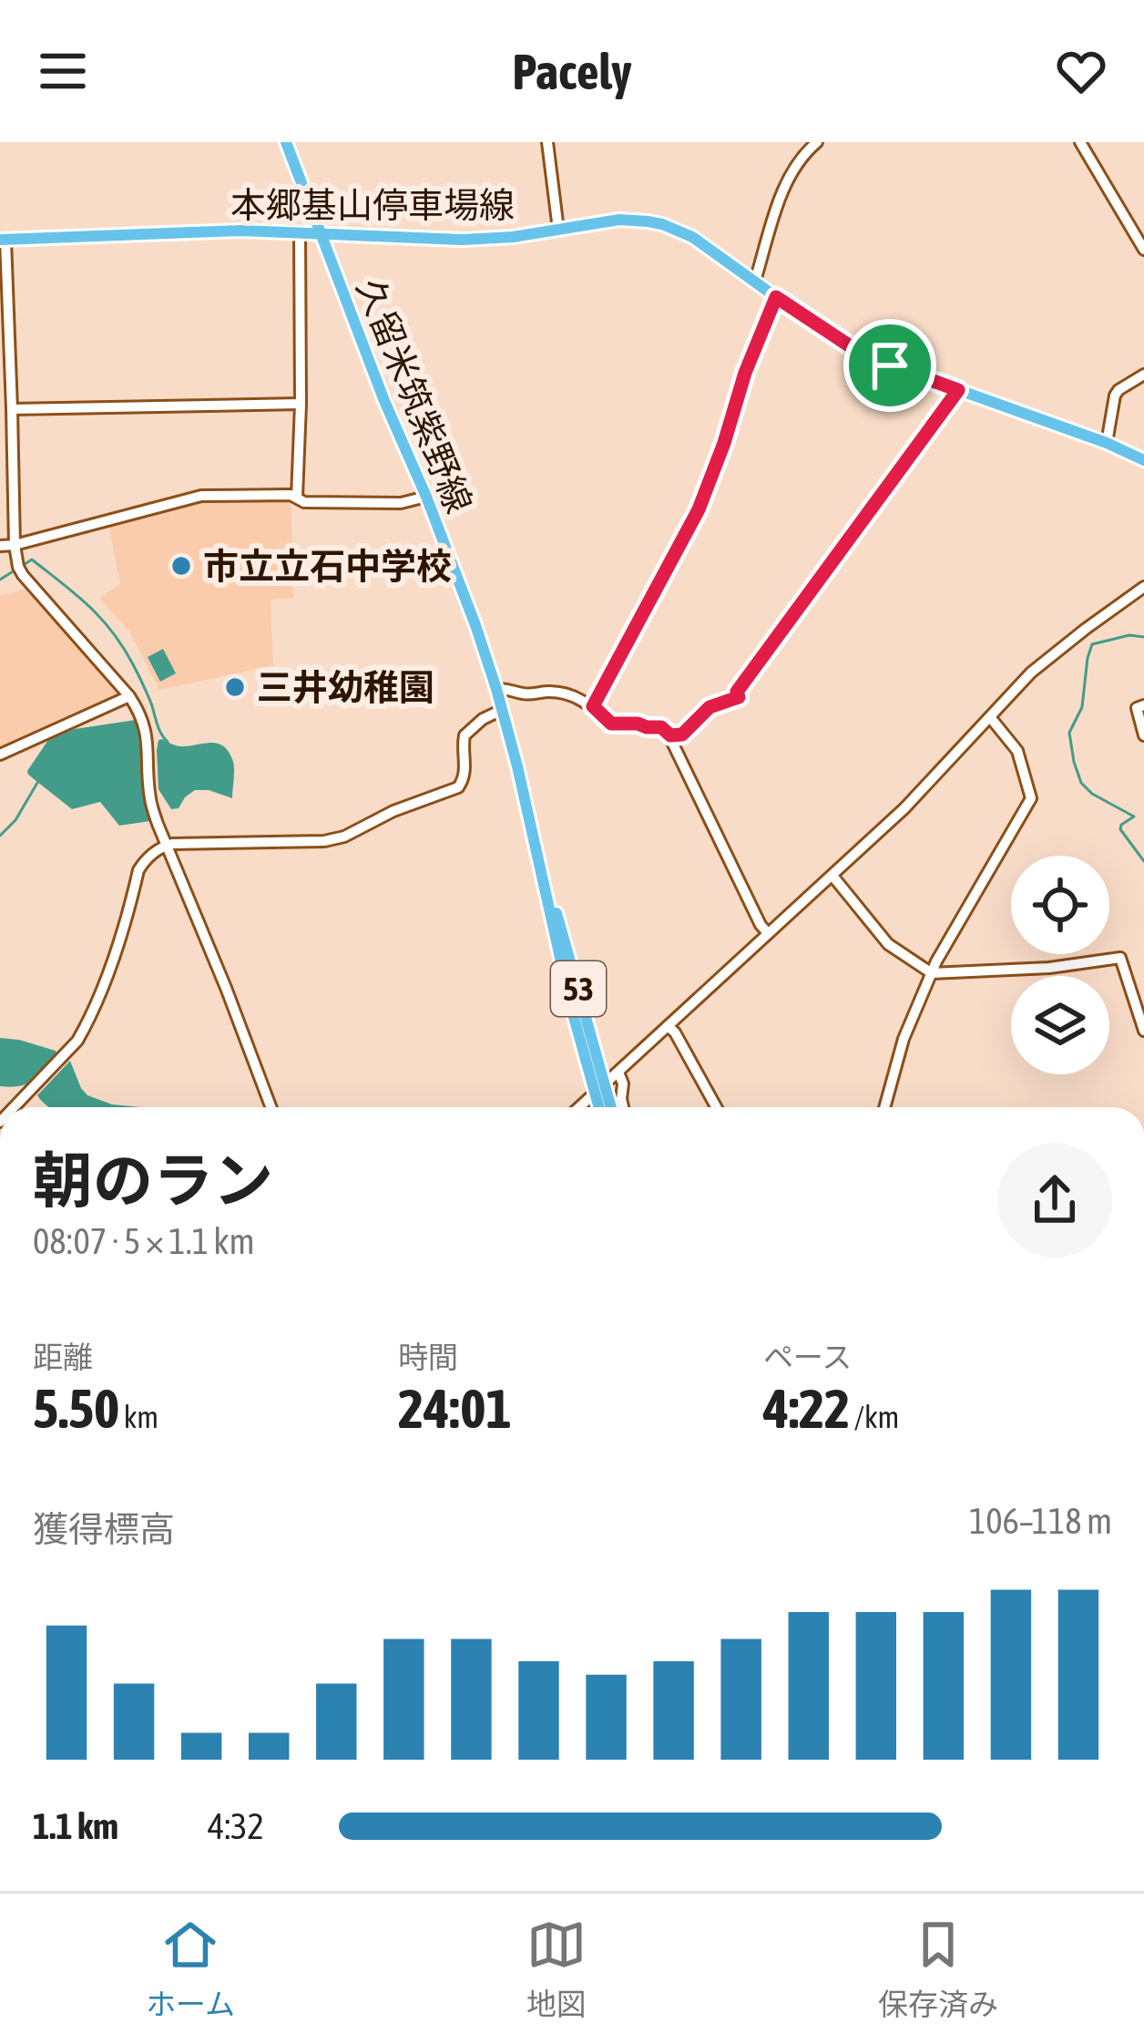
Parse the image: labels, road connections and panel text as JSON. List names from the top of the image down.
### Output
{
  "streets": {
    "main road": ["本郷基山停車場線", "久留米筑紫野線", "53"]
  },
  "crossings": [
    ["本郷基山停車場線", "久留米筑紫野線"]
  ],
  "places": ["市立立石中学校", "三井幼稚園"],
  "page": {
    "header": "Pacely",
    "heading": ["朝のラン", "08:07 · 5 × 1.1 km"],
    "stats": [
      ["距離", "5.50 km"],
      ["時間", "24:01"],
      ["ペース", "4:22 /km"]
    ],
    "chart": ["獲得標高", "106–118 m"],
    "list": [
      {
        "name": "1.1 km",
        "note": "4:32"
      }
    ],
    "tabs": ["ホーム", "地図", "保存済み"]
  }
}
